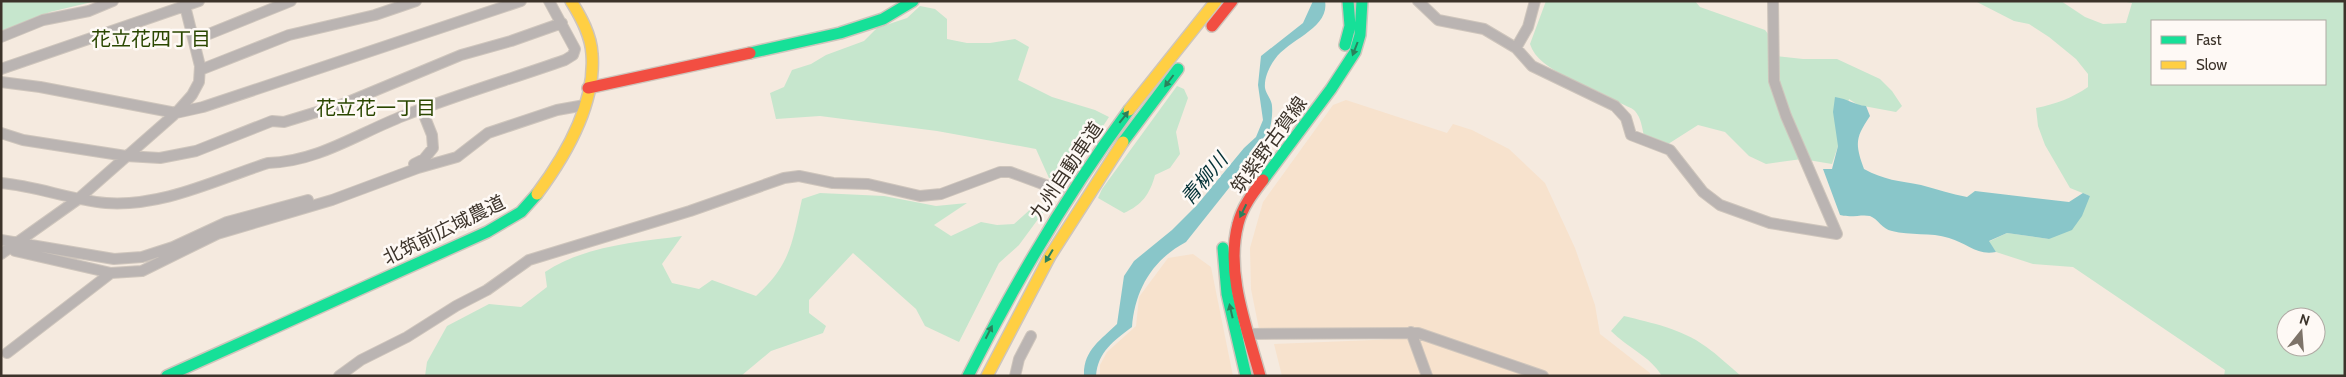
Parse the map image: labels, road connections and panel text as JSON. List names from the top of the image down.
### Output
{
  "streets": {
    "main road": ["筑紫野古賀線", "九州自動車道", "北筑前広域農道"]
  },
  "districts": ["花立花四丁目", "花立花一丁目"],
  "water": ["青柳川"],
  "legend": ["Fast", "Slow"],
  "north": "top"
}
